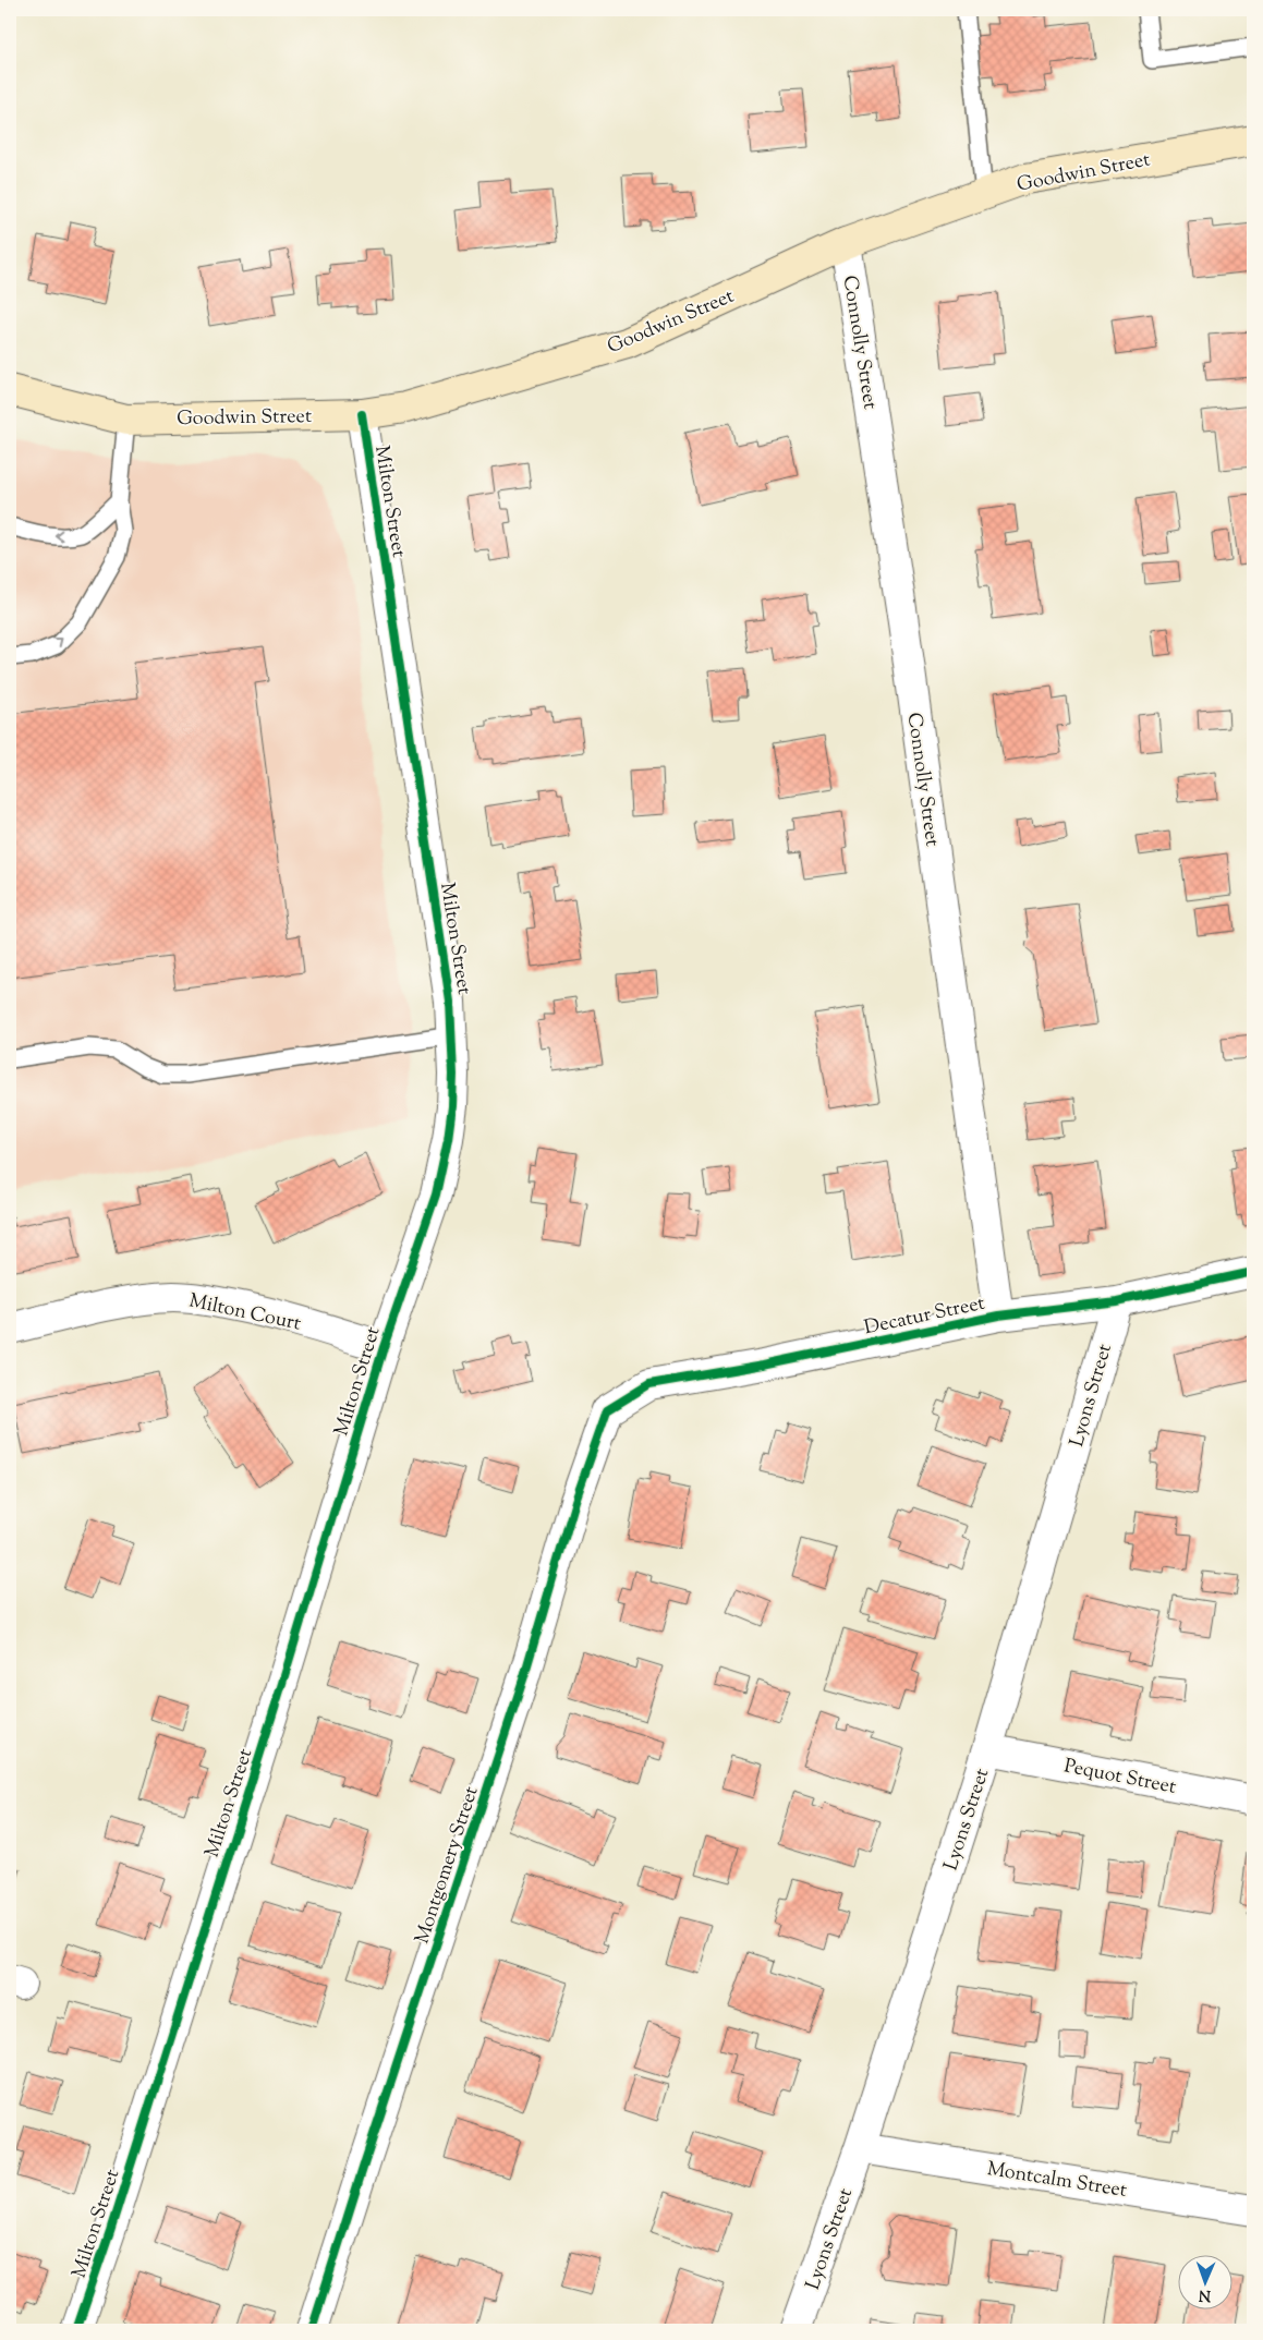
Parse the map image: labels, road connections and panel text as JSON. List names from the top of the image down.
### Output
{
  "streets": {
    "main road": ["Goodwin Street"],
    "street": [
      "Connolly Street",
      "Milton Street",
      "Milton Court",
      "Decatur Street",
      "Lyons Street",
      "Pequot Street",
      "Montgomery Street",
      "Montcalm Street"
    ]
  },
  "crossings": [
    ["Goodwin Street", "Connolly Street"],
    ["Goodwin Street", "Milton Street"],
    ["Connolly Street", "Decatur Street"],
    ["Milton Street", "Milton Court"],
    ["Decatur Street", "Lyons Street"],
    ["Decatur Street", "Montgomery Street"],
    ["Lyons Street", "Pequot Street"],
    ["Lyons Street", "Montcalm Street"]
  ],
  "north": "bottom"
}
